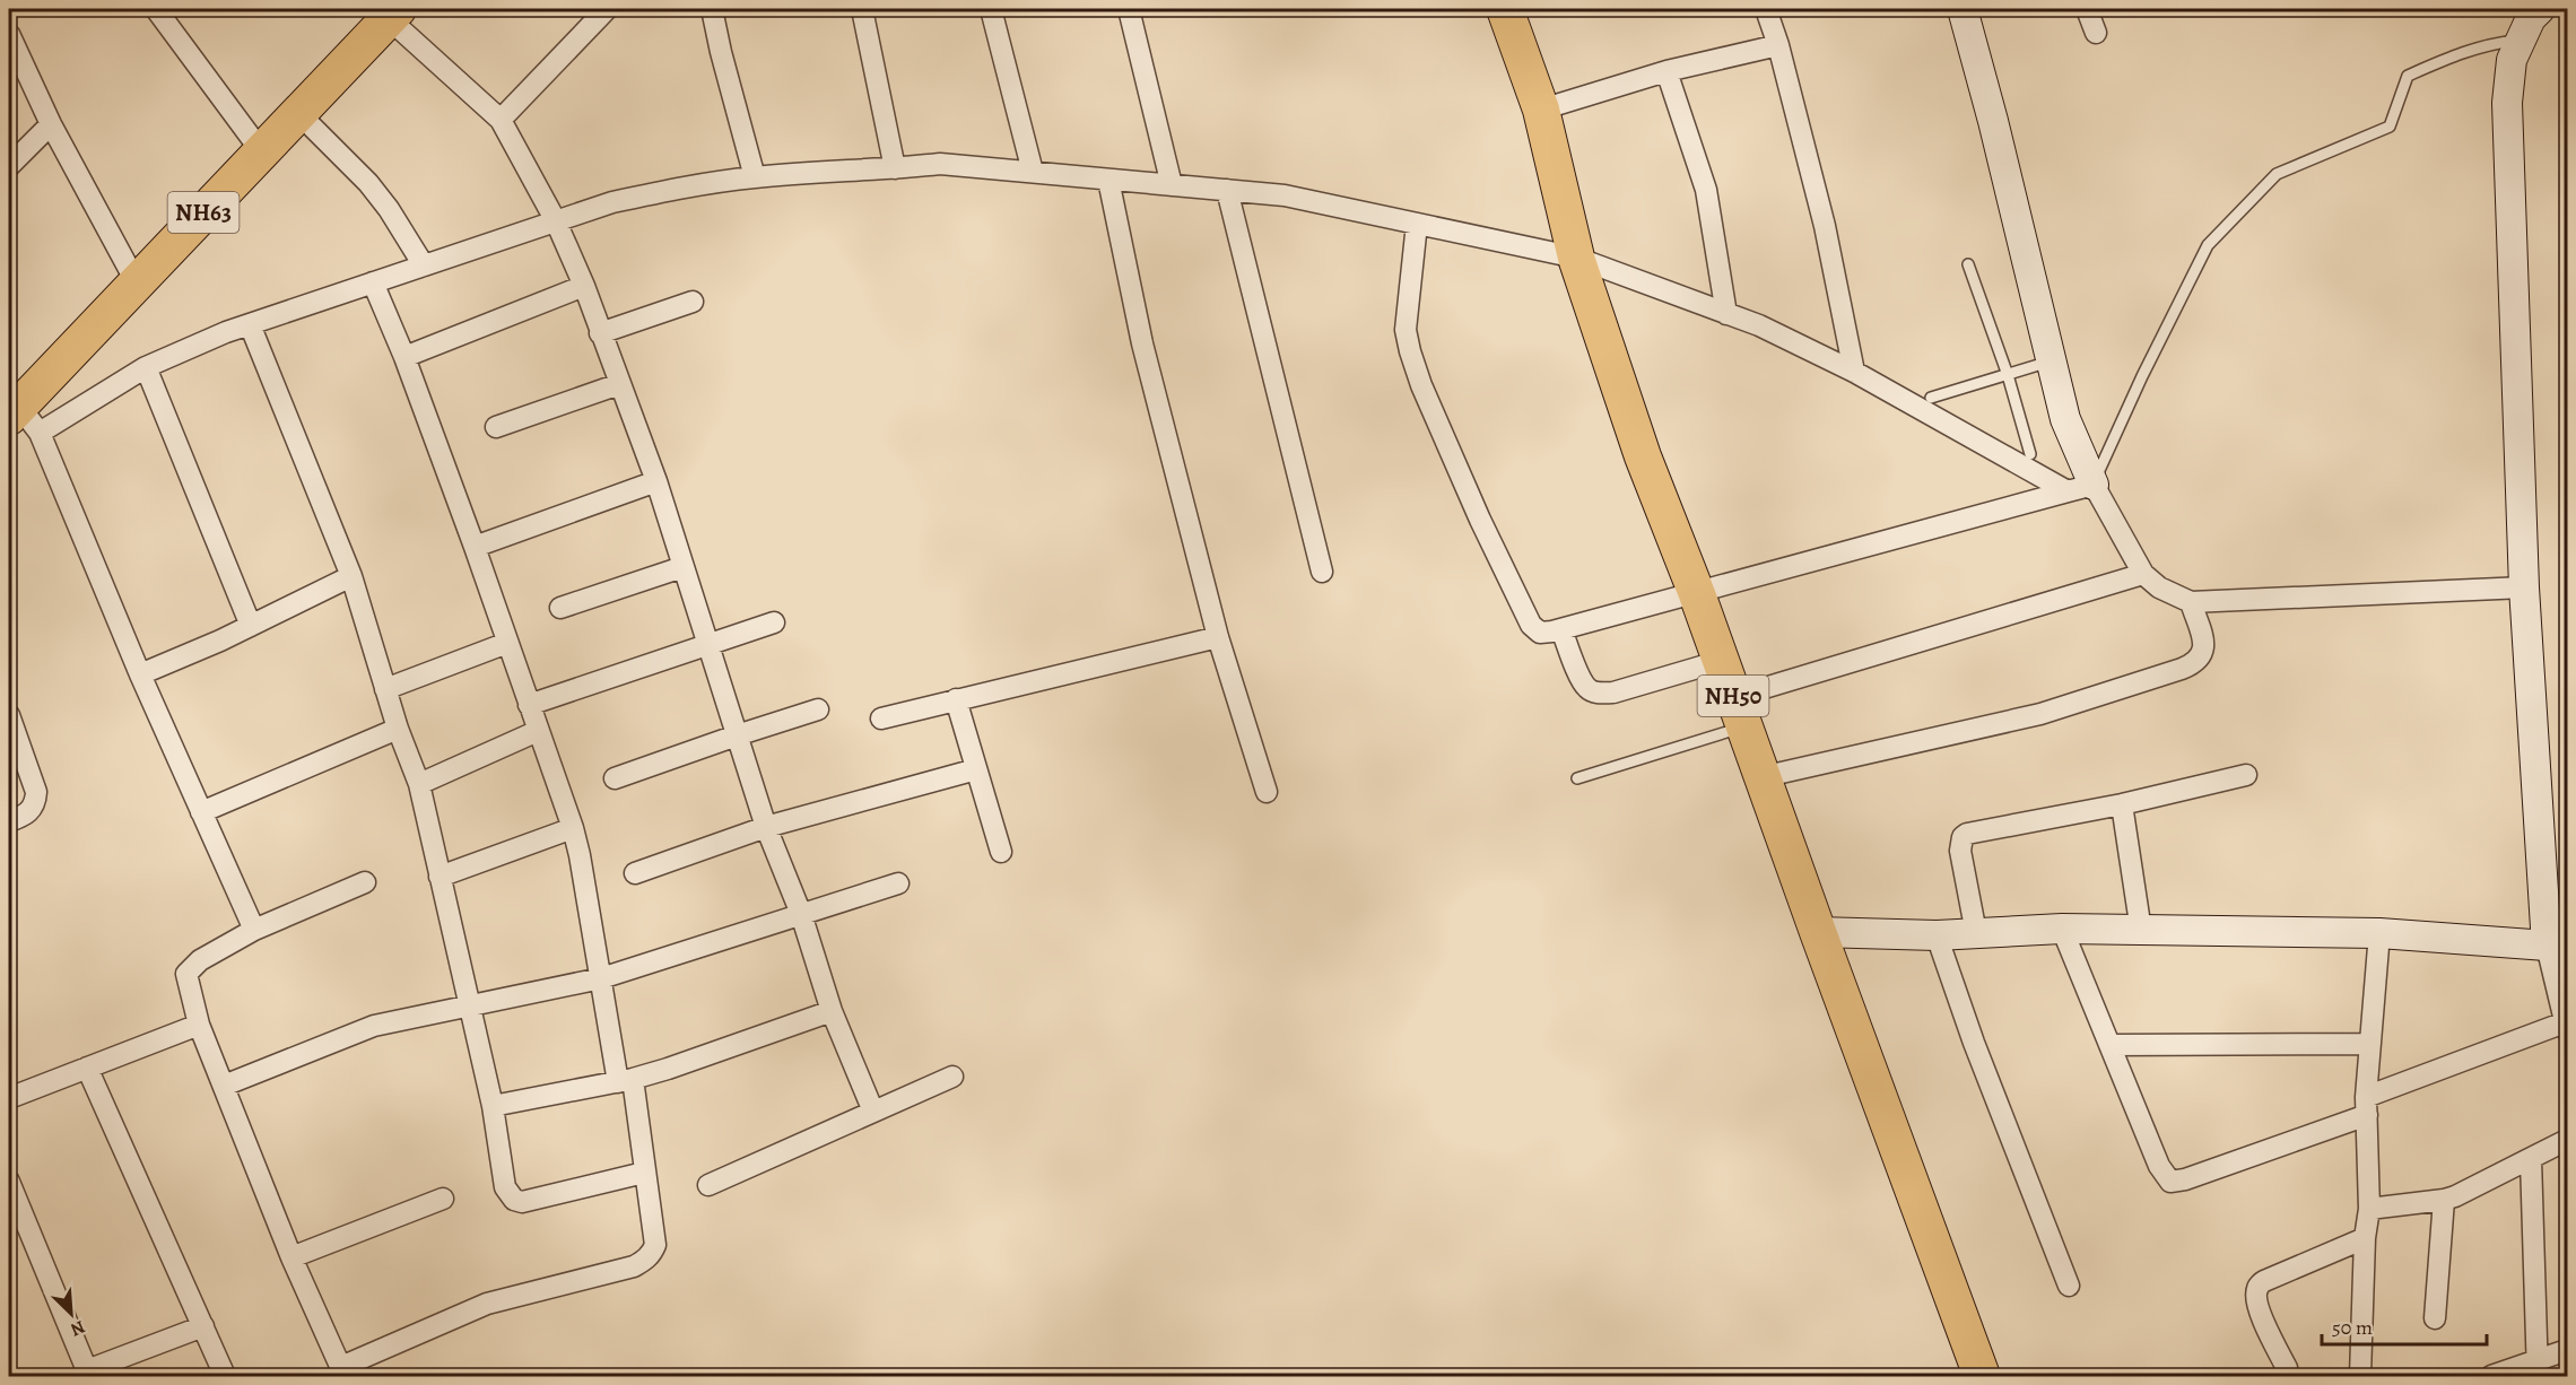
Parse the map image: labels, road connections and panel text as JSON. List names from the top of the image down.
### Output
{
  "streets": {
    "highway": ["NH63", "NH50"]
  },
  "scale_bar": "50 m",
  "north": "bottom right"
}
